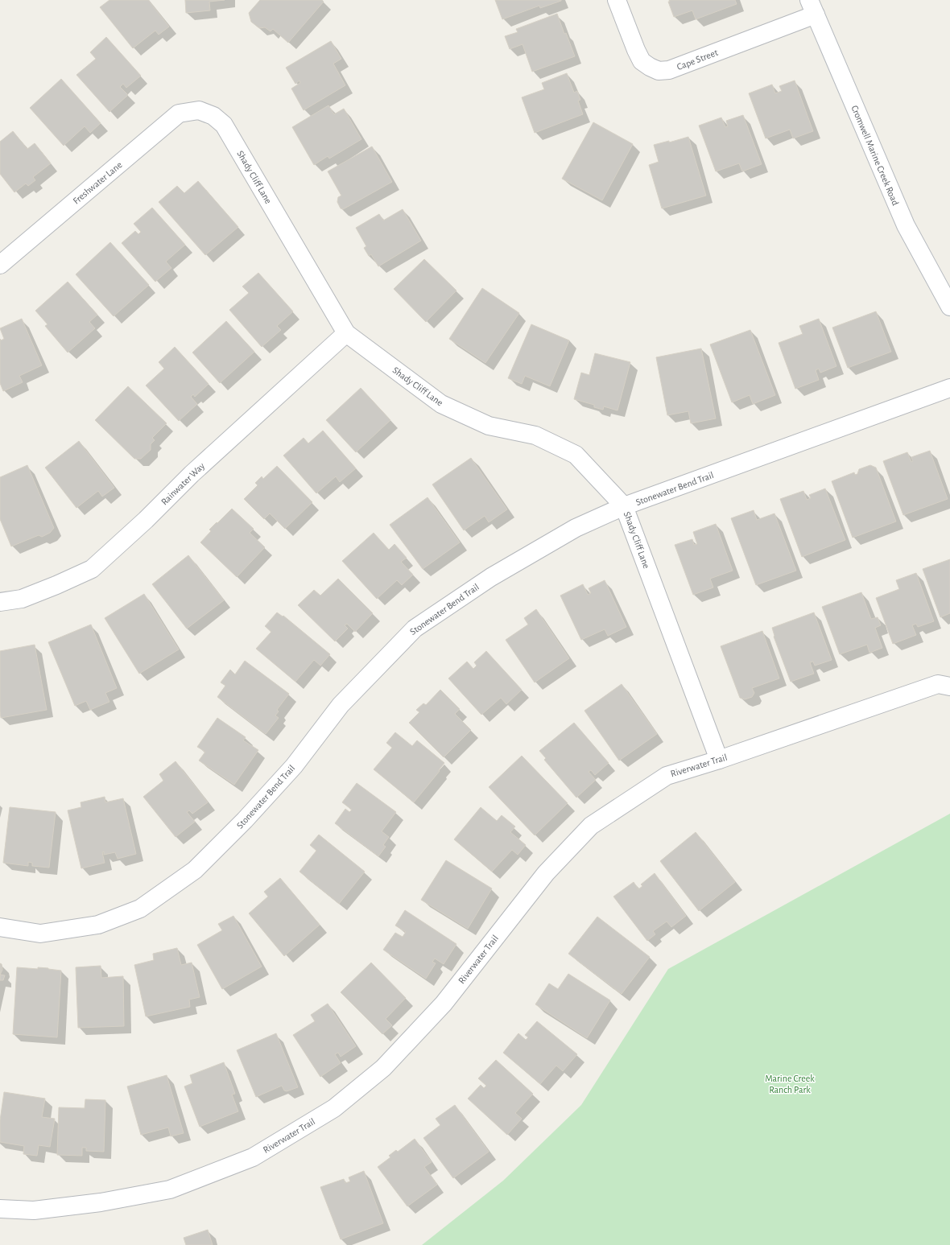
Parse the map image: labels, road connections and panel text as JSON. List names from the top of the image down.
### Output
{
  "streets": {
    "street": [
      "Cape Street",
      "Cromwell Marine Creek Road",
      "Shady Cliff Lane",
      "Freshwater Lane",
      "Rainwater Way",
      "Stonewater Bend Trail",
      "Riverwater Trail"
    ]
  },
  "crossings": [
    ["Cape Street", "Cromwell Marine Creek Road"],
    ["Shady Cliff Lane", "Freshwater Lane"],
    ["Shady Cliff Lane", "Rainwater Way"],
    ["Shady Cliff Lane", "Stonewater Bend Trail"],
    ["Shady Cliff Lane", "Riverwater Trail"]
  ],
  "parks": ["Marine Creek Ranch Park"]
}
